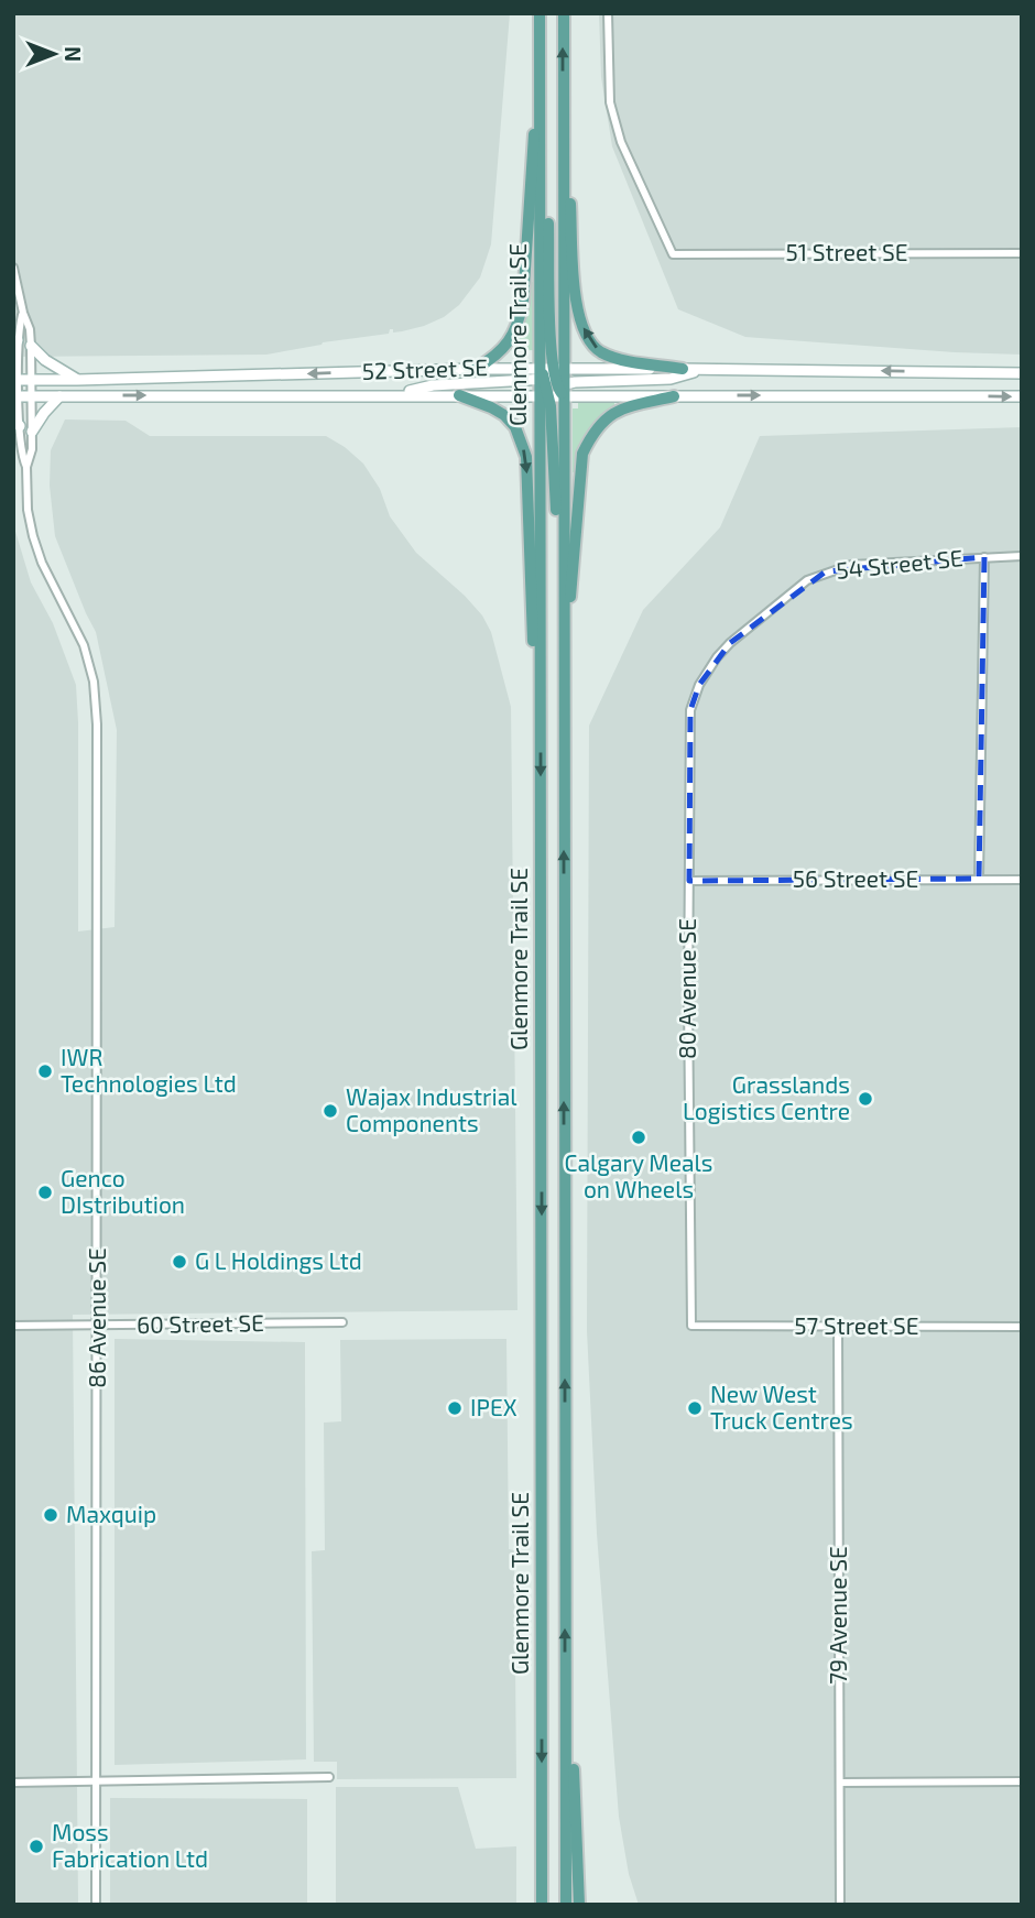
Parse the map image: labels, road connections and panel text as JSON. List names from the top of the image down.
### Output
{
  "streets": {
    "main road": ["Glenmore Trail SE", "52 Street SE"],
    "street": [
      "51 Street SE",
      "54 Street SE",
      "56 Street SE",
      "80 Avenue SE",
      "86 Avenue SE",
      "60 Street SE",
      "57 Street SE",
      "79 Avenue SE"
    ]
  },
  "crossings": [
    ["Glenmore Trail SE", "52 Street SE"],
    ["52 Street SE", "86 Avenue SE"],
    ["54 Street SE", "80 Avenue SE"],
    ["56 Street SE", "80 Avenue SE"],
    ["80 Avenue SE", "57 Street SE"],
    ["86 Avenue SE", "60 Street SE"],
    ["57 Street SE", "79 Avenue SE"]
  ],
  "places": [
    "IWR Technologies Ltd",
    "Grasslands Logistics Centre",
    "Wajax Industrial Components",
    "Calgary Meals on Wheels",
    "Genco DIstribution",
    "G L Holdings Ltd",
    "IPEX",
    "New West Truck Centres",
    "Maxquip",
    "Moss Fabrication Ltd"
  ],
  "north": "right"
}
